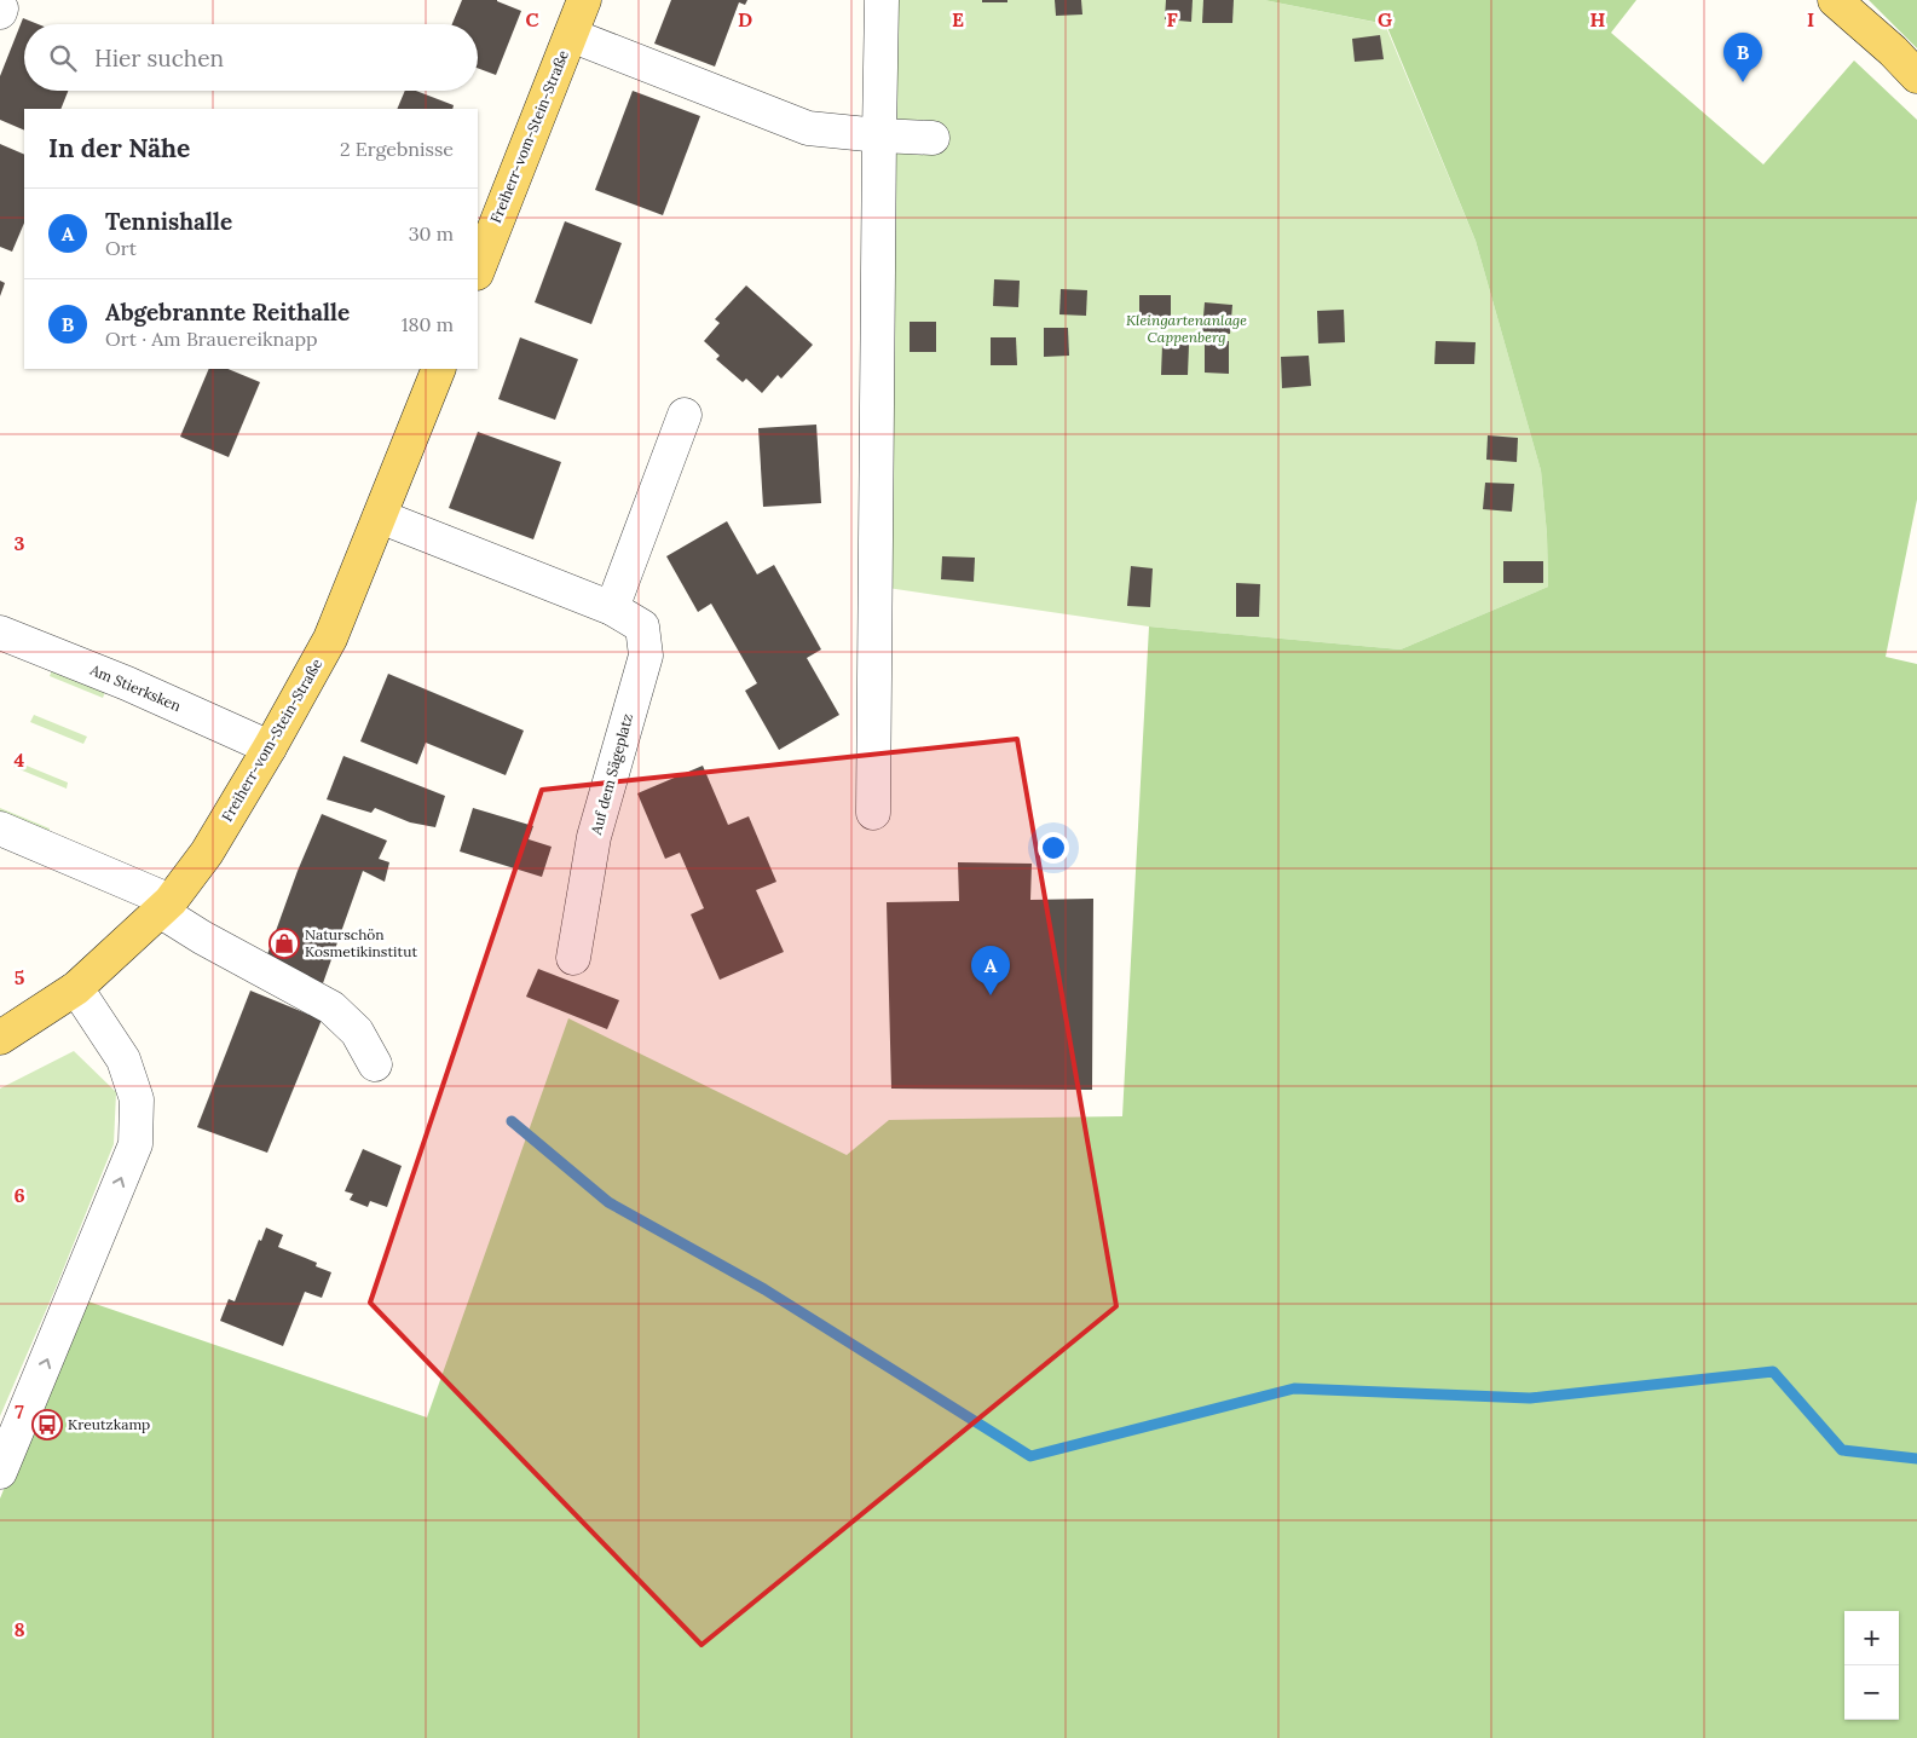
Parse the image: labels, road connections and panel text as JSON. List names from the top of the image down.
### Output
{
  "streets": {
    "main road": ["Freiherr-vom-Stein-Straße"],
    "street": ["Am Stierksken", "Auf dem Sägeplatz"]
  },
  "crossings": [
    ["Freiherr-vom-Stein-Straße", "Am Stierksken"],
    ["Freiherr-vom-Stein-Straße", "Auf dem Sägeplatz"]
  ],
  "parks": ["Kleingartenanlage Cappenberg"],
  "places": {
    "shop": ["Naturschön Kosmetikinstitut"],
    "bus stop": ["Kreutzkamp"]
  },
  "page": {
    "search": "Hier suchen",
    "pins": ["B", "A"],
    "heading": ["In der Nähe", "2 Ergebnisse"],
    "list": [
      {
        "mark": "A",
        "name": "Tennishalle",
        "note": "Ort",
        "value": "30 m"
      },
      {
        "mark": "B",
        "name": "Abgebrannte Reithalle",
        "note": "Ort · Am Brauereiknapp",
        "value": "180 m"
      }
    ],
    "map_buttons": ["+", "−"]
  },
  "grid": {
    "columns": [
      "C",
      "D",
      "E",
      "F",
      "G",
      "H",
      "I"
    ],
    "rows": [
      "3",
      "4",
      "5",
      "6",
      "7",
      "8"
    ]
  }
}
